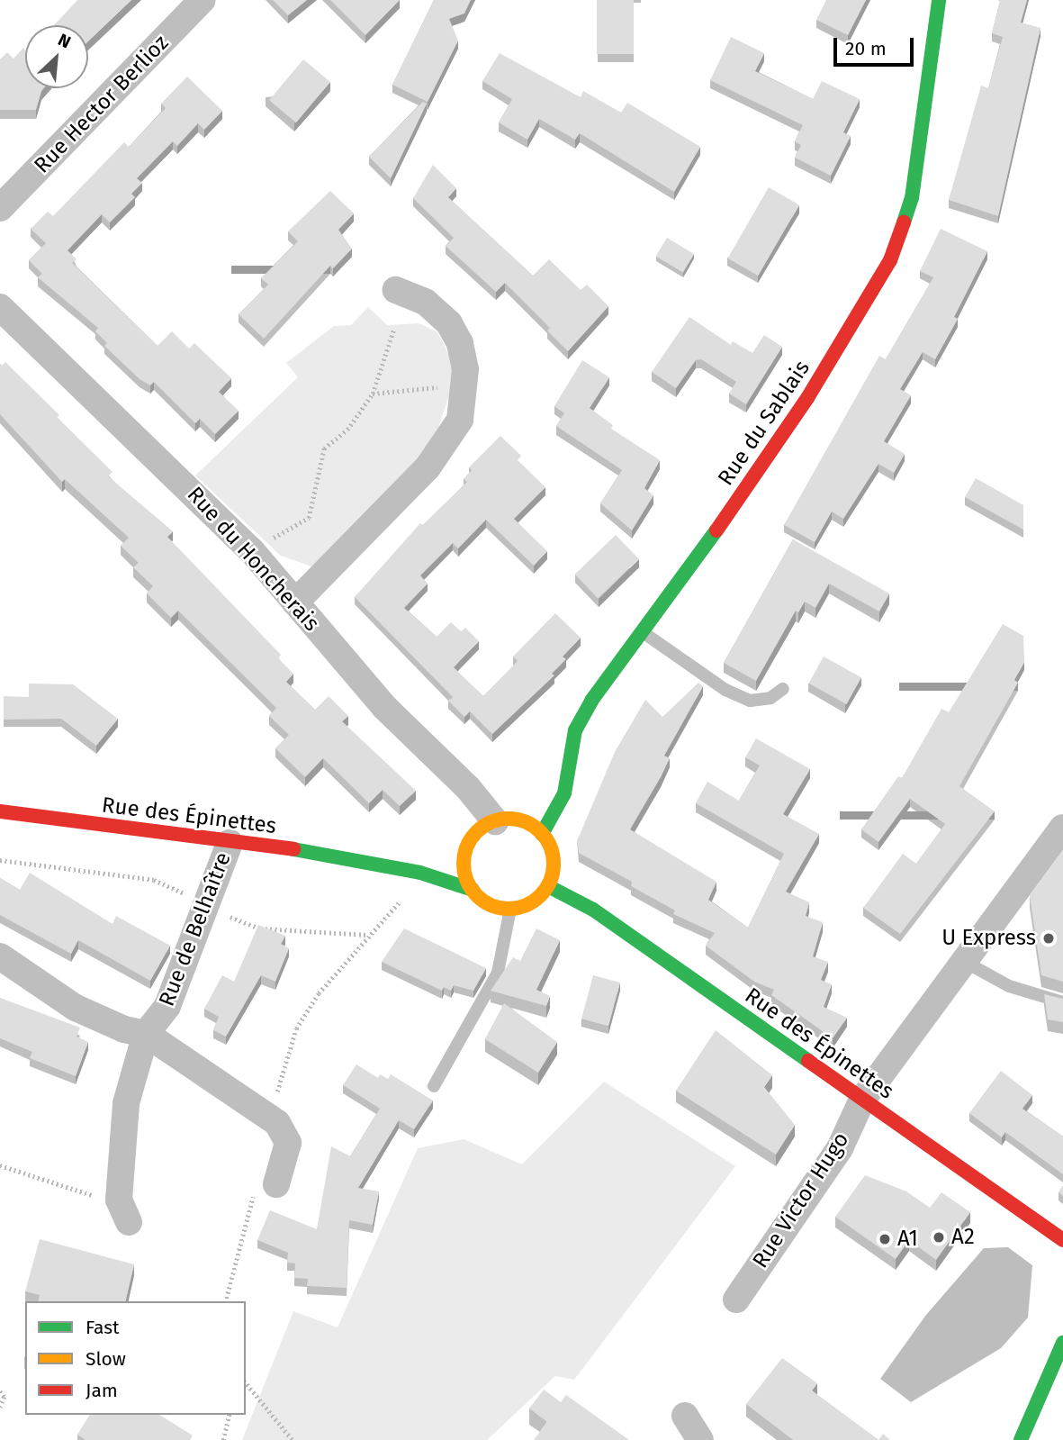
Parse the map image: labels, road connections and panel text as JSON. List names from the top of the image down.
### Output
{
  "streets": {
    "street": [
      "Rue Hector Berlioz",
      "Rue du Sablais",
      "Rue du Honcherais",
      "Rue des Épinettes",
      "Rue de Belhaître",
      "Rue Victor Hugo"
    ]
  },
  "crossings": [
    ["Rue du Sablais", "Rue du Honcherais"],
    ["Rue du Sablais", "Rue des Épinettes"],
    ["Rue du Honcherais", "Rue des Épinettes"],
    ["Rue des Épinettes", "Rue de Belhaître"],
    ["Rue des Épinettes", "Rue Victor Hugo"]
  ],
  "places": ["U Express", "A2", "A1"],
  "legend": ["Fast", "Slow", "Jam"],
  "scale_bar": "20 m",
  "north": "top right"
}
